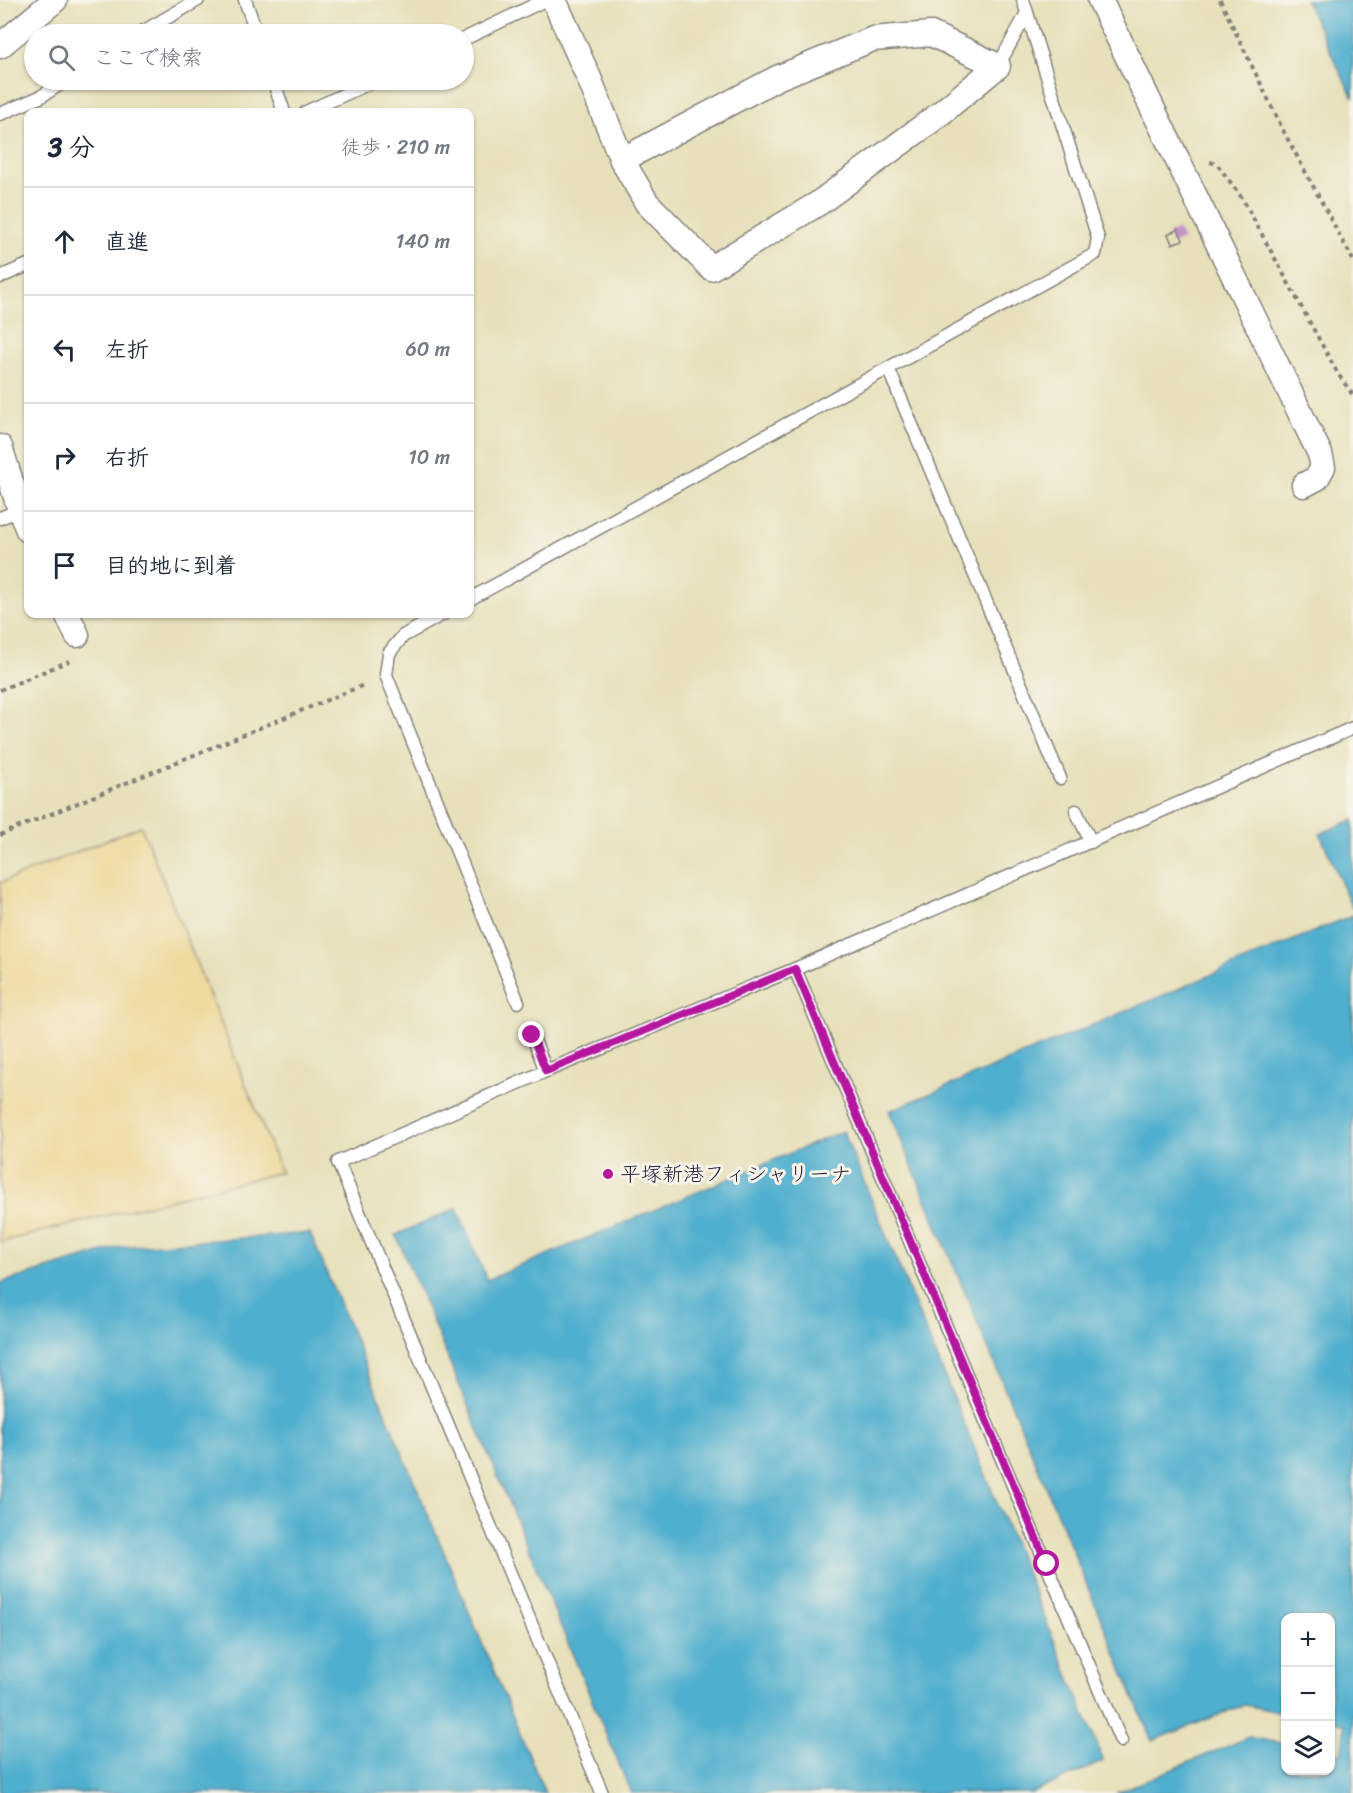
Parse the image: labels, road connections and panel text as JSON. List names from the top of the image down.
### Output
{
  "places": ["平塚新港フィシャリーナ"],
  "page": {
    "search": "ここで検索",
    "heading": ["3 分", "徒歩 · 210 m"],
    "list": [
      ["直進", "140 m"],
      ["左折", "60 m"],
      ["右折", "10 m"],
      "目的地に到着"
    ],
    "map_buttons": ["+", "−"]
  }
}
